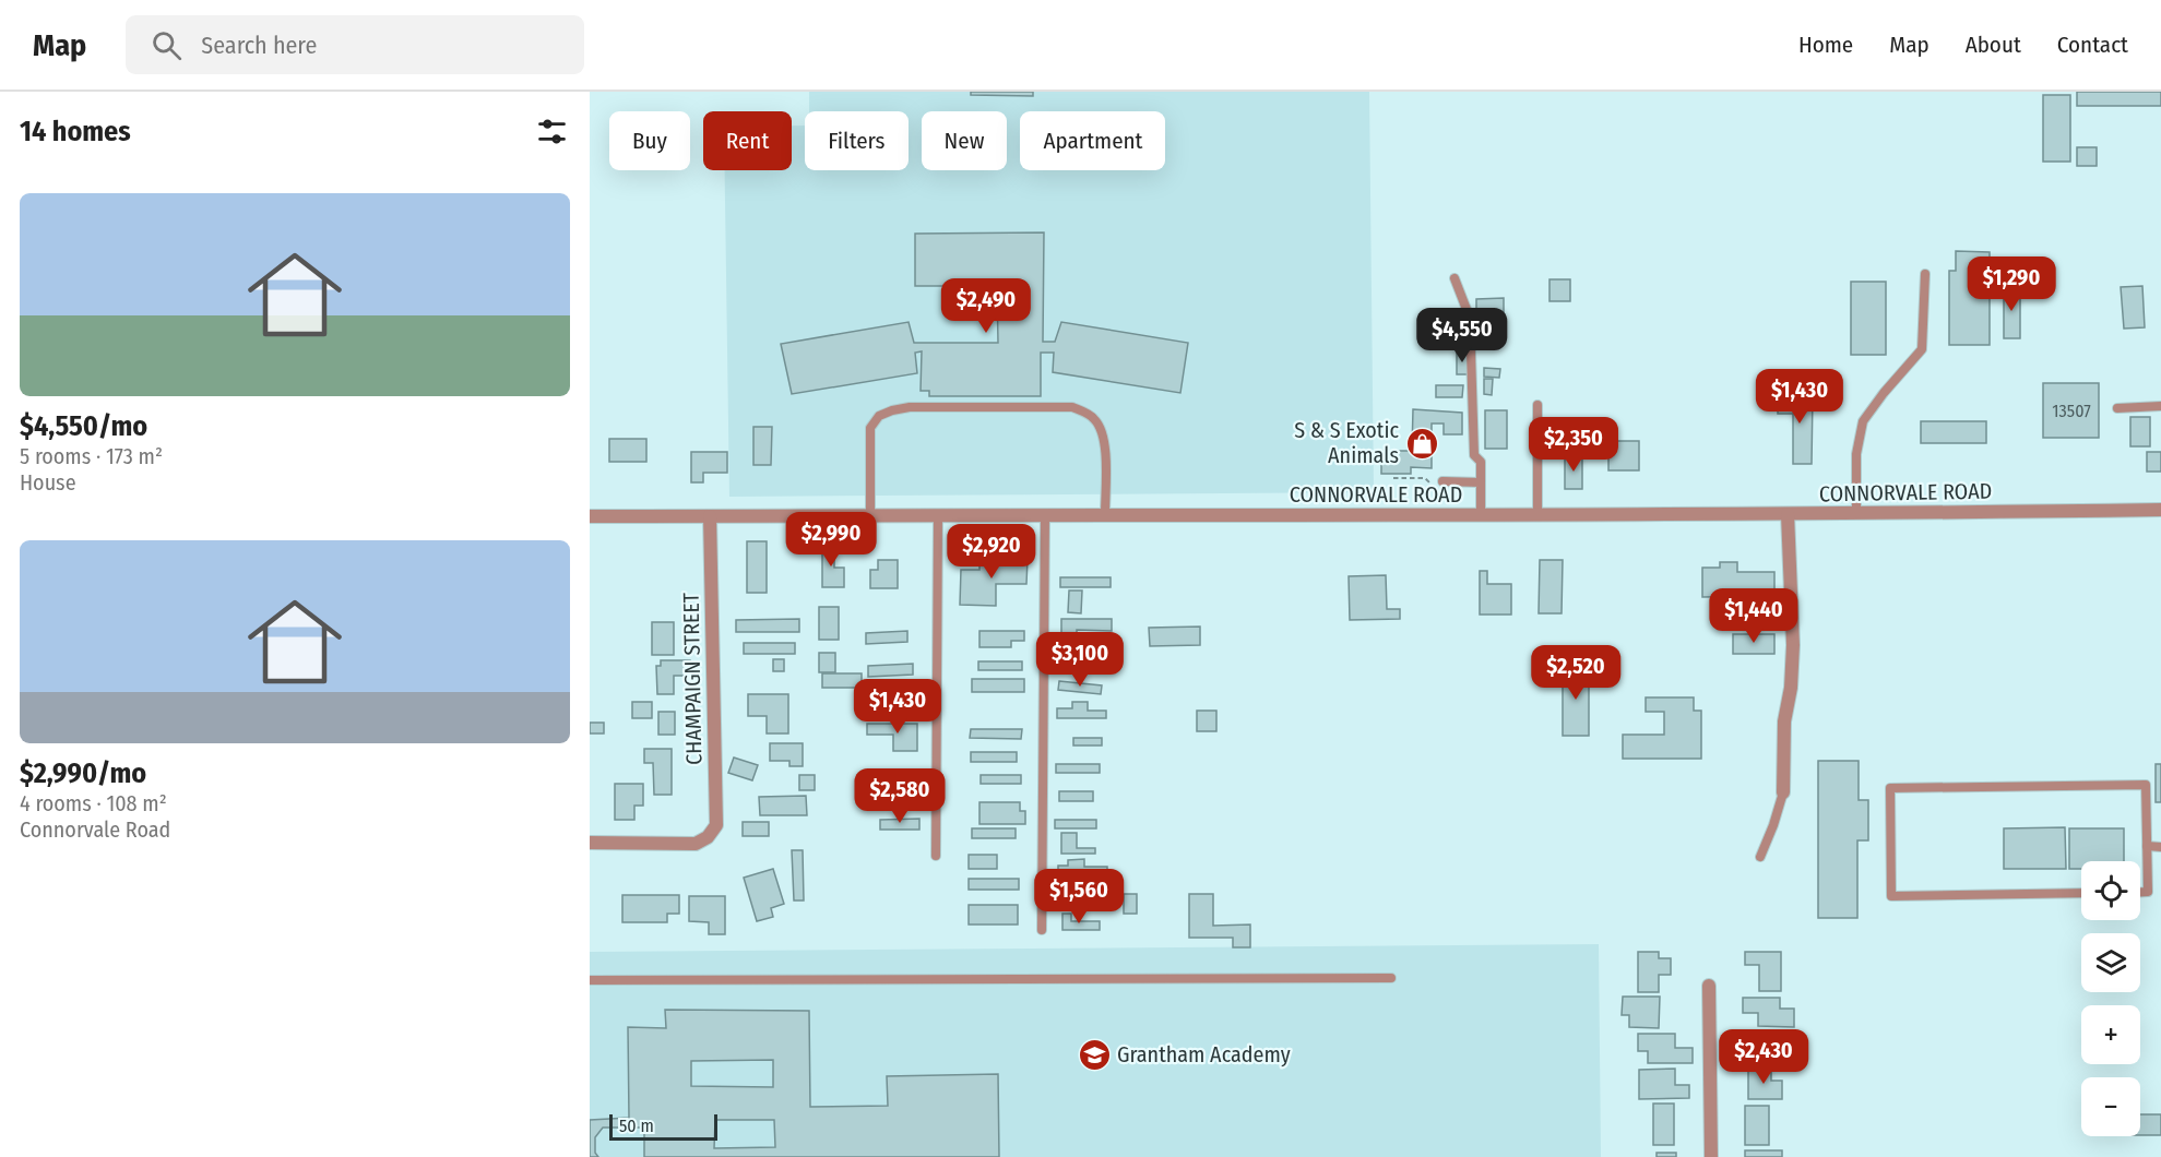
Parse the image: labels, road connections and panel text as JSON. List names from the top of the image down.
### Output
{
  "streets": {
    "street": ["CONNORVALE ROAD", "CHAMPAIGN STREET"]
  },
  "crossings": [
    ["CONNORVALE ROAD", "CHAMPAIGN STREET"]
  ],
  "places": {
    "shop": ["S & S Exotic Animals"],
    "school or university": ["Grantham Academy"]
  },
  "house_numbers": ["13507"],
  "scale_bar": "50 m",
  "page": {
    "header": "Map",
    "search": "Search here",
    "nav": [
      "Home",
      "Map",
      "About",
      "Contact"
    ],
    "heading": "14 homes",
    "chip": [
      "Buy",
      "Rent",
      "Filters",
      "New",
      "Apartment"
    ],
    "list": [
      {
        "name": "$4,550/mo",
        "note": "5 rooms · 173 m² · House"
      },
      {
        "name": "$2,990/mo",
        "note": "4 rooms · 108 m² · Connorvale Road"
      }
    ],
    "price": [
      "$1,290",
      "$2,490",
      "$4,550",
      "$1,430",
      "$2,350",
      "$2,990",
      "$2,920",
      "$1,440",
      "$3,100",
      "$2,520",
      "$1,430",
      "$2,580",
      "$1,560",
      "$2,430"
    ],
    "map_buttons": ["+", "−"],
    "scale": "50 m"
  }
}
